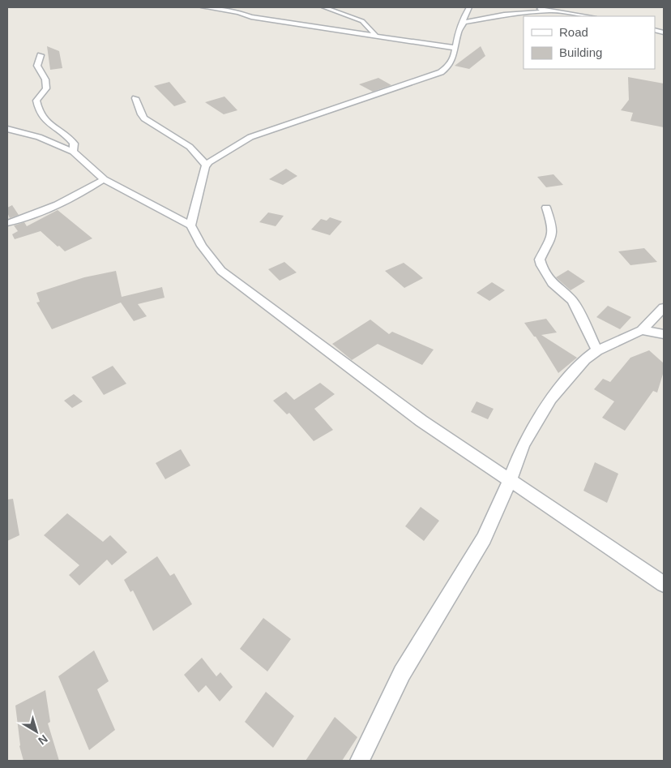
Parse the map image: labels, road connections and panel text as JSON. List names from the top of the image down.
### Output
{
  "legend": ["Road", "Building"],
  "north": "bottom right"
}
